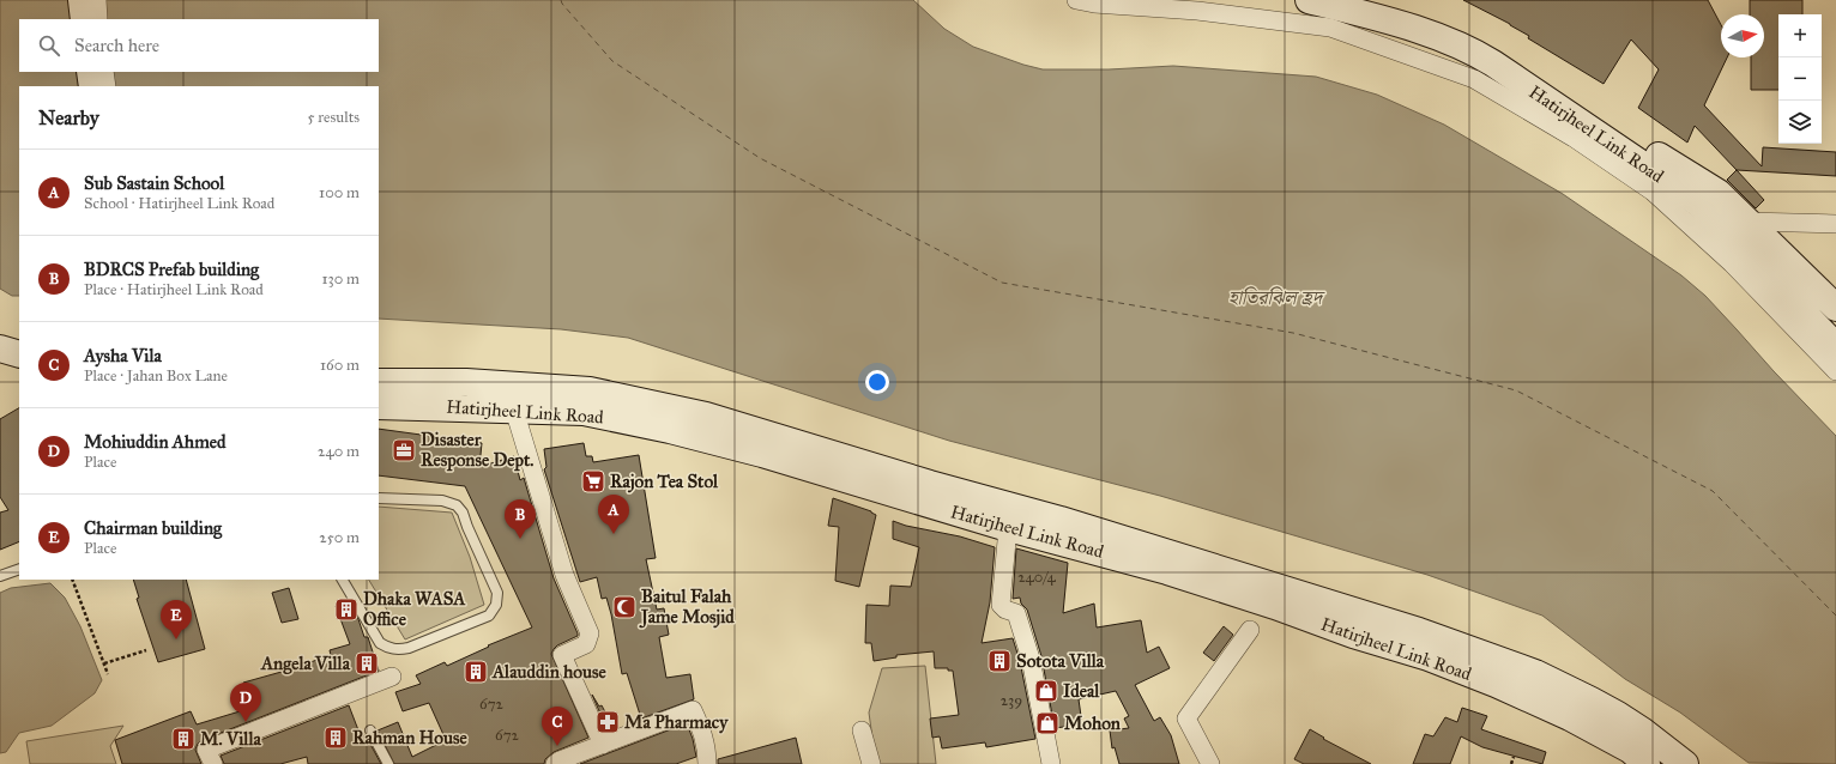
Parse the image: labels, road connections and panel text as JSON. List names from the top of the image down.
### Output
{
  "streets": {
    "main road": ["Hatirjheel Link Road"]
  },
  "water": ["হাতিরঝিল হ্রদ"],
  "places": {
    "office": ["Disaster Response Dept."],
    "supermarket": ["Rajon Tea Stol"],
    "mosque": ["Baitul Falah Jame Mosjid"],
    "building": [
      "Dhaka WASA Office",
      "Sotota Villa",
      "Angela Villa",
      "Alauddin house",
      "Rahman House",
      "M. Villa"
    ],
    "shop": ["Ideal", "Mohon"],
    "pharmacy": ["Ma Pharmacy"]
  },
  "house_numbers": [
    "240/4",
    "239",
    "672",
    "672"
  ],
  "north": "right",
  "page": {
    "map_buttons": ["+", "−"],
    "search": "Search here",
    "heading": ["Nearby", "5 results"],
    "list": [
      {
        "mark": "A",
        "name": "Sub Sastain School",
        "note": "School · Hatirjheel Link Road",
        "value": "100 m"
      },
      {
        "mark": "B",
        "name": "BDRCS Prefab building",
        "note": "Place · Hatirjheel Link Road",
        "value": "130 m"
      },
      {
        "mark": "C",
        "name": "Aysha Vila",
        "note": "Place · Jahan Box Lane",
        "value": "160 m"
      },
      {
        "mark": "D",
        "name": "Mohiuddin Ahmed",
        "note": "Place",
        "value": "240 m"
      },
      {
        "mark": "E",
        "name": "Chairman building",
        "note": "Place",
        "value": "250 m"
      }
    ],
    "pins": [
      "A",
      "B",
      "E",
      "D",
      "C"
    ]
  }
}
